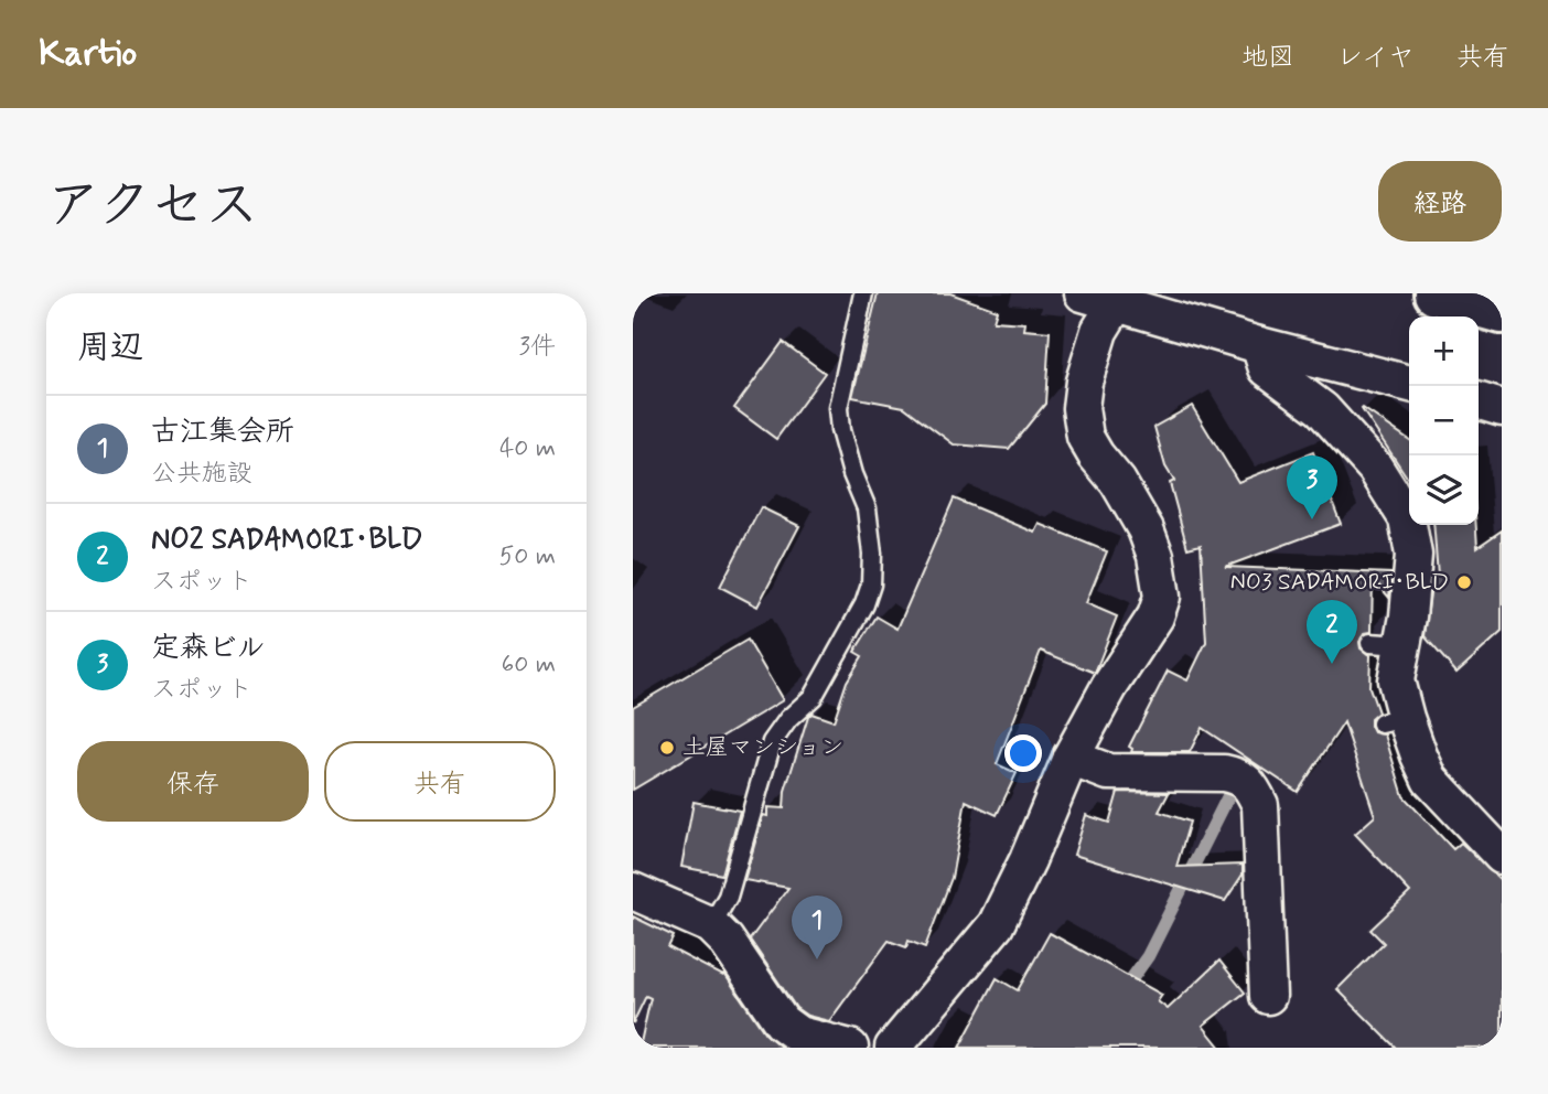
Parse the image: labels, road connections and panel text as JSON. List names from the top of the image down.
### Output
{
  "places": ["NO3 SADAMORI･BLD", "土屋マンション"],
  "page": {
    "header": "Kartio",
    "nav": ["地図", "レイヤ", "共有"],
    "title": "アクセス",
    "buttons": [
      "経路",
      ["保存", "共有"]
    ],
    "heading": ["周辺", "3件"],
    "map_buttons": ["+", "−"],
    "list": [
      {
        "mark": "1",
        "name": "古江集会所",
        "note": "公共施設",
        "value": "40 m"
      },
      {
        "mark": "2",
        "name": "NO2 SADAMORI･BLD",
        "note": "スポット",
        "value": "50 m"
      },
      {
        "mark": "3",
        "name": "定森ビル",
        "note": "スポット",
        "value": "60 m"
      }
    ],
    "pins": ["3", "2", "1"]
  }
}
